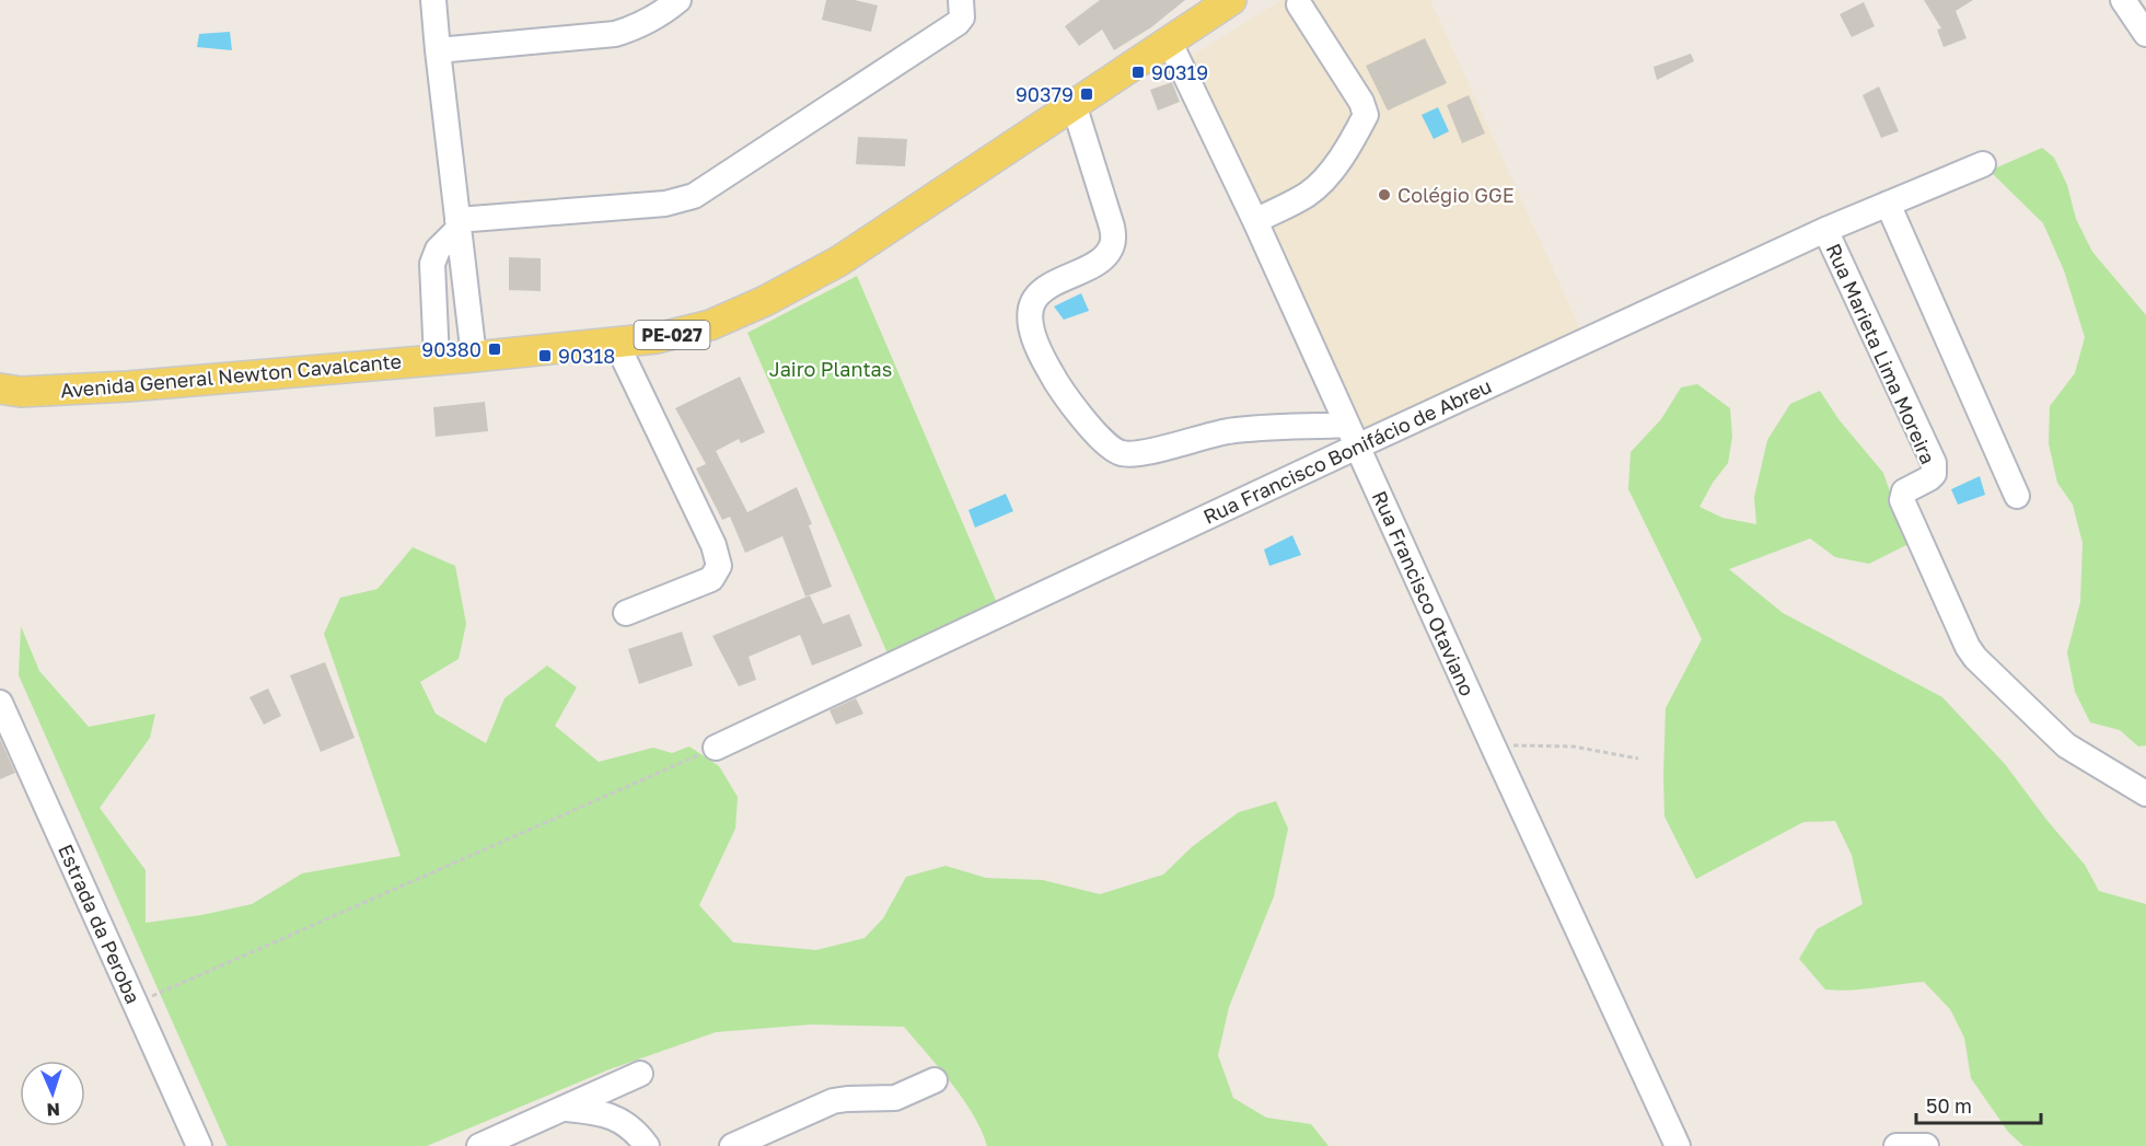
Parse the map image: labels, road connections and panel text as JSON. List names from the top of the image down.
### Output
{
  "streets": {
    "main road": ["PE-027", "Avenida General Newton Cavalcante"],
    "street": [
      "Rua Marieta Lima Moreira",
      "Rua Francisco Bonifácio de Abreu",
      "Rua Francisco Otaviano",
      "Estrada da Peroba"
    ]
  },
  "crossings": [
    ["Rua Marieta Lima Moreira", "Rua Francisco Bonifácio de Abreu"],
    ["Avenida General Newton Cavalcante", "Rua Francisco Otaviano"],
    ["Rua Francisco Bonifácio de Abreu", "Rua Francisco Otaviano"]
  ],
  "parks": ["Jairo Plantas"],
  "places": {
    "transit": [
      "90319",
      "90379",
      "90380",
      "90318"
    ],
    "other": ["Colégio GGE"]
  },
  "scale_bar": "50 m",
  "north": "bottom"
}
